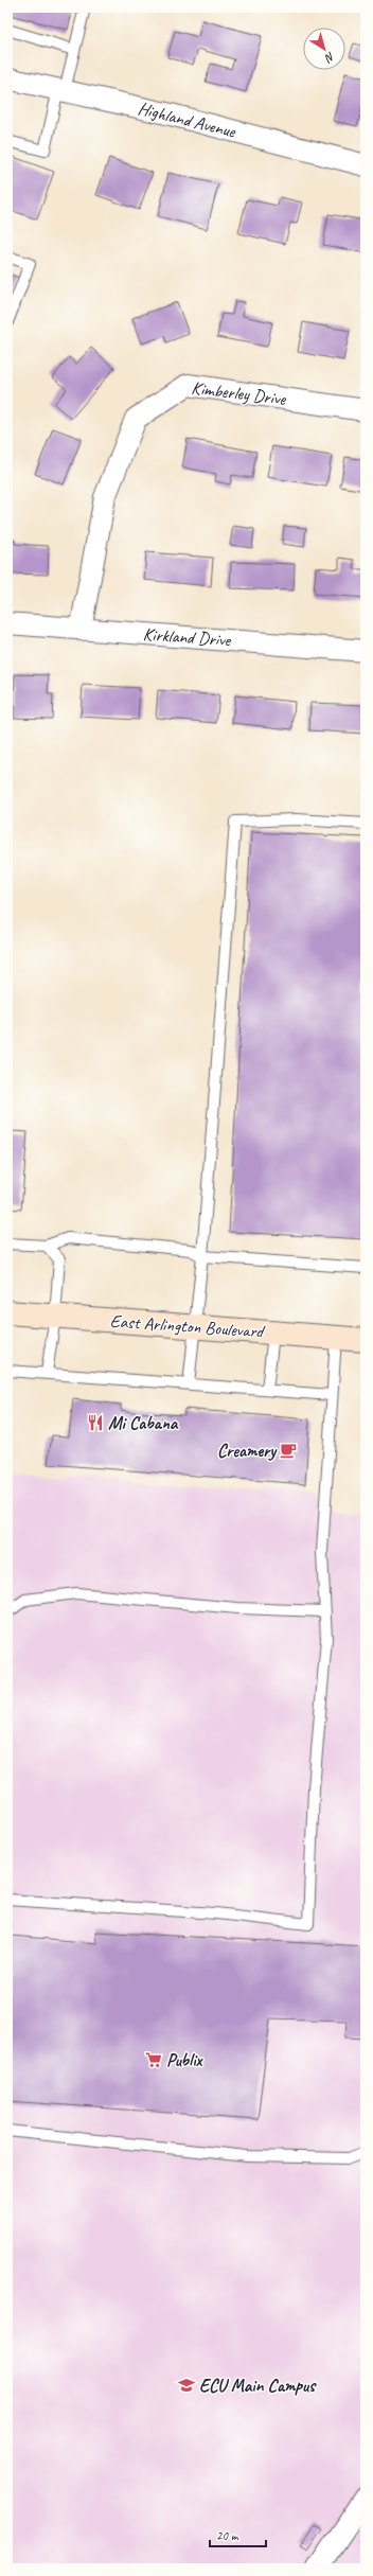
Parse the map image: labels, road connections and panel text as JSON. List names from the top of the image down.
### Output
{
  "streets": {
    "main road": ["East Arlington Boulevard"],
    "street": ["Highland Avenue", "Kimberley Drive", "Kirkland Drive"]
  },
  "crossings": [
    ["Kimberley Drive", "Kirkland Drive"]
  ],
  "places": {
    "restaurant": ["Mi Cabana"],
    "cafe": ["Creamery"],
    "supermarket": ["Publix"],
    "school or university": ["ECU Main Campus"]
  },
  "scale_bar": "20 m",
  "north": "bottom right"
}
